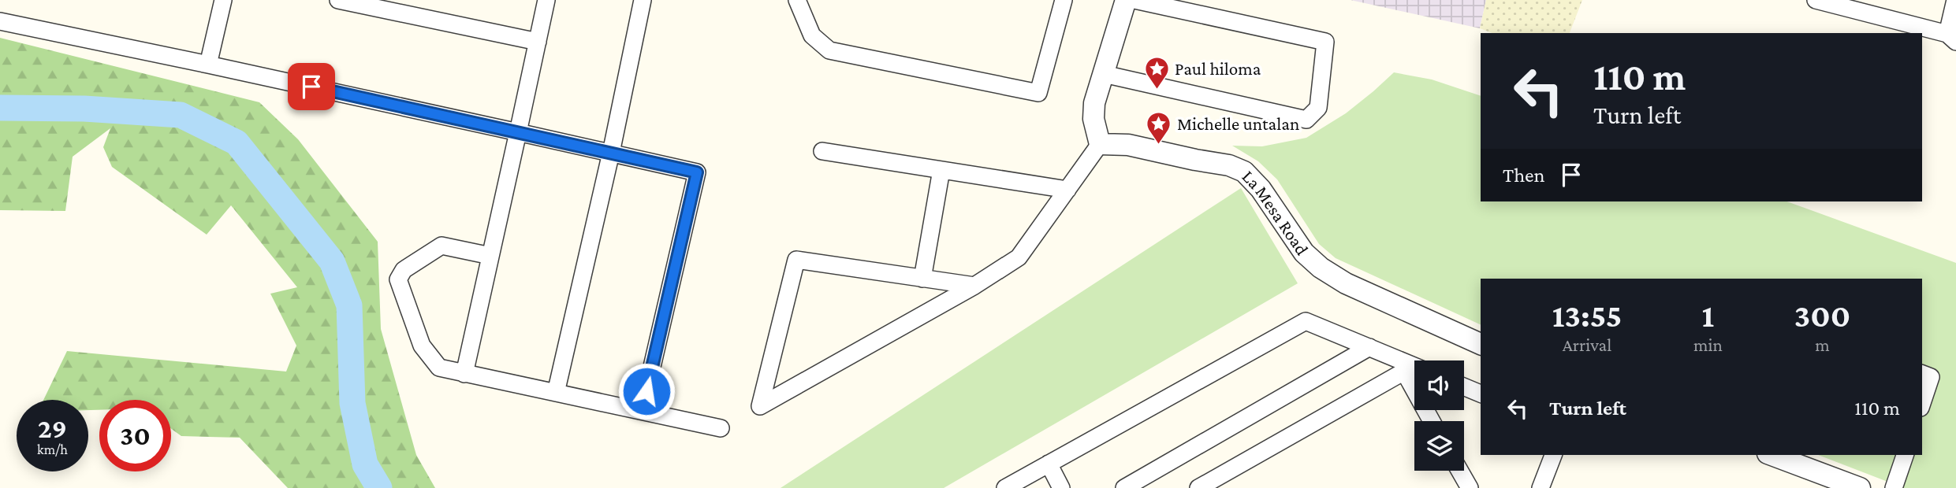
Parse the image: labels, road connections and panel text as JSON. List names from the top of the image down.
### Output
{
  "streets": {
    "street": ["La Mesa Road"]
  },
  "places": {
    "place": ["Paul hiloma", "Michelle untalan"]
  },
  "page": {
    "turn": ["110 m", "Turn left"],
    "then": "Then",
    "eta": [
      "13:55",
      "Arrival",
      "1",
      "min",
      "300",
      "m"
    ],
    "list": [
      {
        "name": "Turn left",
        "value": "110 m"
      }
    ],
    "speed": "29 km/h",
    "limit": "30"
  }
}
